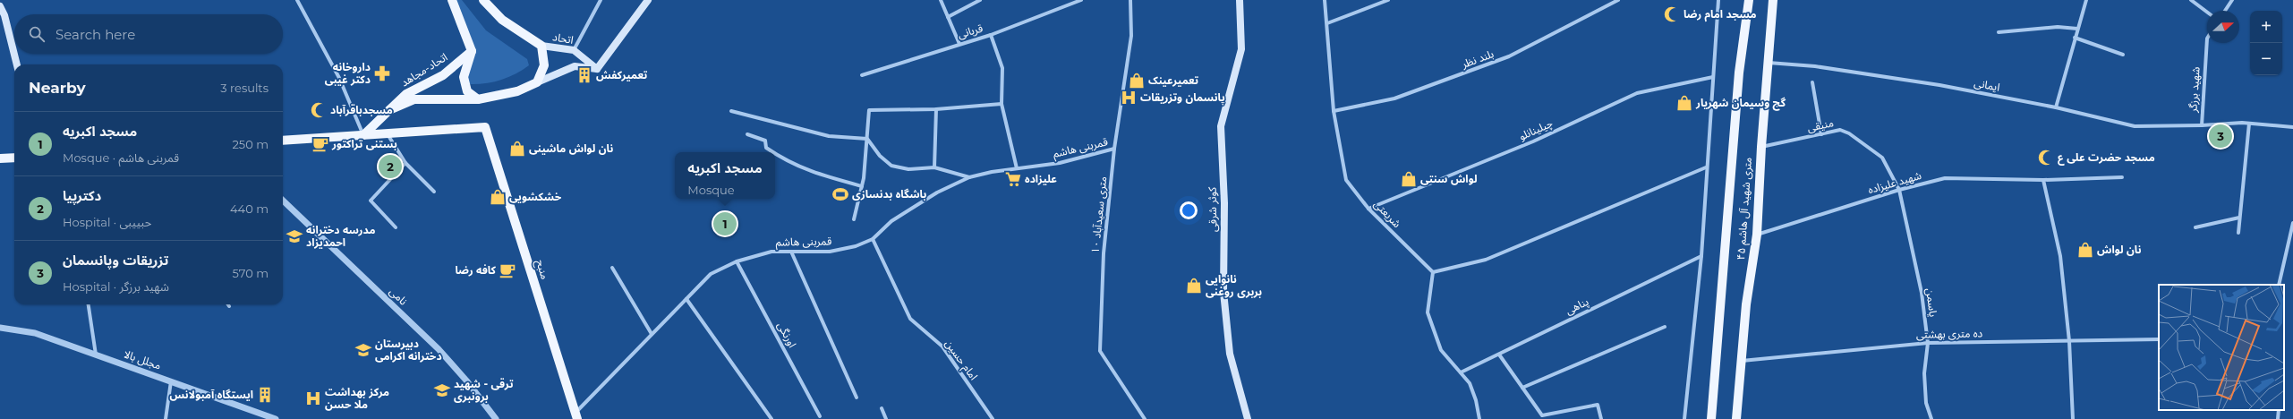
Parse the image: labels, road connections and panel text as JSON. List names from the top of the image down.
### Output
{
  "streets": {
    "main road": [
      "اتحاد",
      "اتحاد-مجاهد",
      "۴۵ متری شهید آل هاشم",
      "کوثر شرقی",
      "منبح"
    ],
    "street": [
      "قربانی",
      "بلند نظر",
      "ایمانی",
      "شهید برزگر",
      "منیقی",
      "چیلینانلو",
      "قمربنی هاشم",
      "شهید علیزاده",
      "شریعتی",
      "۱۰ متری سعیدآباد",
      "نامی",
      "یاسمن",
      "پناهی",
      "ده متری بهشتی",
      "اورنگی",
      "مجلل بالا",
      "امام حسین"
    ]
  },
  "crossings": [
    ["بلند نظر", "شریعتی"],
    ["ایمانی", "شهید برزگر"],
    ["ایمانی", "۴۵ متری شهید آل هاشم"],
    ["منیقی", "شهید علیزاده"],
    ["منیقی", "۴۵ متری شهید آل هاشم"],
    ["منیقی", "یاسمن"],
    ["چیلینانلو", "شریعتی"],
    ["قمربنی هاشم", "۱۰ متری سعیدآباد"],
    ["قمربنی هاشم", "منبح"],
    ["قمربنی هاشم", "اورنگی"],
    ["قمربنی هاشم", "امام حسین"],
    ["شهید علیزاده", "۴۵ متری شهید آل هاشم"],
    ["شهید علیزاده", "یاسمن"],
    ["۴۵ متری شهید آل هاشم", "ده متری بهشتی"],
    ["یاسمن", "ده متری بهشتی"]
  ],
  "places": {
    "mosque": ["مسجد امام رضا", "مسجدباقرآباد", "مسجد حضرت علی ع"],
    "pharmacy": ["داروخانه دکتر غیبی"],
    "building": ["تعمیرکفش", "ایستگاه آمبولانس"],
    "shop": [
      "تعمیرعینک",
      "گچ وسیمان شهریار",
      "نان لواش ماشینی",
      "لواش سنتی",
      "خشکشویی",
      "نان لواش",
      "نانوایی بربری روغنی"
    ],
    "hospital": ["پانسمان وتزریقات", "مرکز بهداشت ملا حسن"],
    "cafe": ["بستنی تراکتور", "کافه رضا"],
    "supermarket": ["علیزاده"],
    "sports": ["باشگاه بدنسازی"],
    "school or university": ["مدرسه دخترانه احمدیزاد", "دبیرستان دخترانه اکرامی", "ترقی - شهید برونبری"]
  },
  "north": "right",
  "page": {
    "map_buttons": ["+", "−"],
    "search": "Search here",
    "heading": ["Nearby", "3 results"],
    "list": [
      {
        "mark": "1",
        "name": "مسجد اکبریه",
        "note": "Mosque · قمربنی هاشم",
        "value": "250 m"
      },
      {
        "mark": "2",
        "name": "دکترپیا",
        "note": "Hospital · حبییبی",
        "value": "440 m"
      },
      {
        "mark": "3",
        "name": "تزریقات وپانسمان",
        "note": "Hospital · شهید برزگر",
        "value": "570 m"
      }
    ],
    "pins": ["3", "2", "1"],
    "popup": ["مسجد اکبریه", "Mosque"]
  }
}
